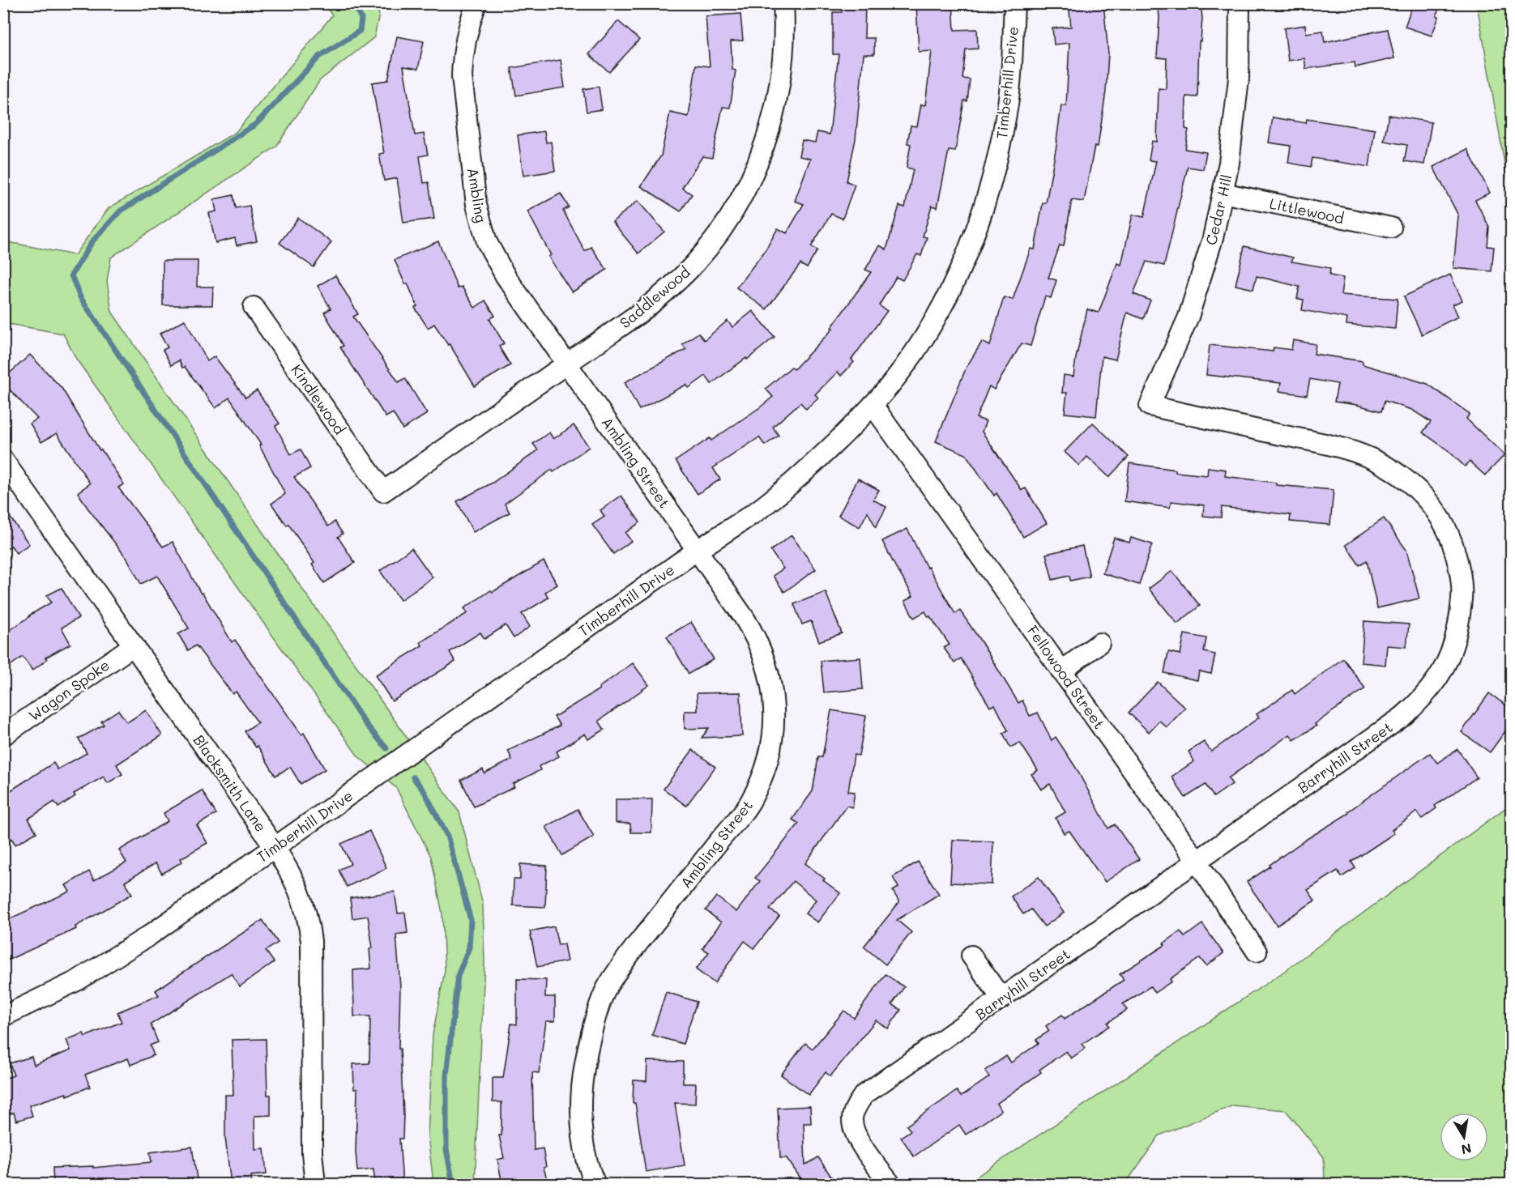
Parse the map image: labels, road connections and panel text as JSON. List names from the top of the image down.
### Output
{
  "streets": {
    "street": [
      "Timberhill Drive",
      "Ambling",
      "Cedar Hill",
      "Littlewood",
      "Saddlewood",
      "Kindlewood",
      "Ambling Street",
      "Fellowood Street",
      "Wagon Spoke",
      "Barryhill Street",
      "Blacksmith Lane"
    ]
  },
  "crossings": [
    ["Timberhill Drive", "Ambling Street"],
    ["Timberhill Drive", "Fellowood Street"],
    ["Timberhill Drive", "Blacksmith Lane"],
    ["Ambling", "Saddlewood"],
    ["Ambling", "Ambling Street"],
    ["Cedar Hill", "Littlewood"],
    ["Cedar Hill", "Barryhill Street"],
    ["Saddlewood", "Kindlewood"],
    ["Saddlewood", "Ambling Street"],
    ["Fellowood Street", "Barryhill Street"],
    ["Wagon Spoke", "Blacksmith Lane"]
  ],
  "north": "bottom"
}
